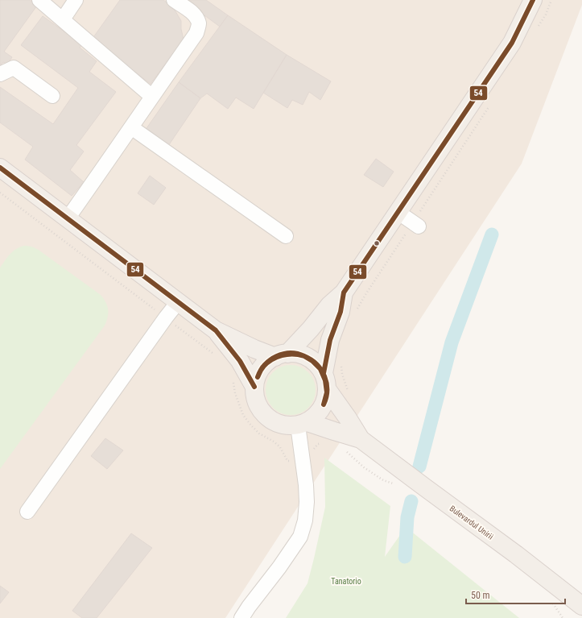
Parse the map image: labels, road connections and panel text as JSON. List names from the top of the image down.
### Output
{
  "streets": {
    "main road": ["Bulevardul Unirii"]
  },
  "parks": ["Tanatorio"],
  "lines": ["transit line 54"],
  "scale_bar": "50 m"
}
